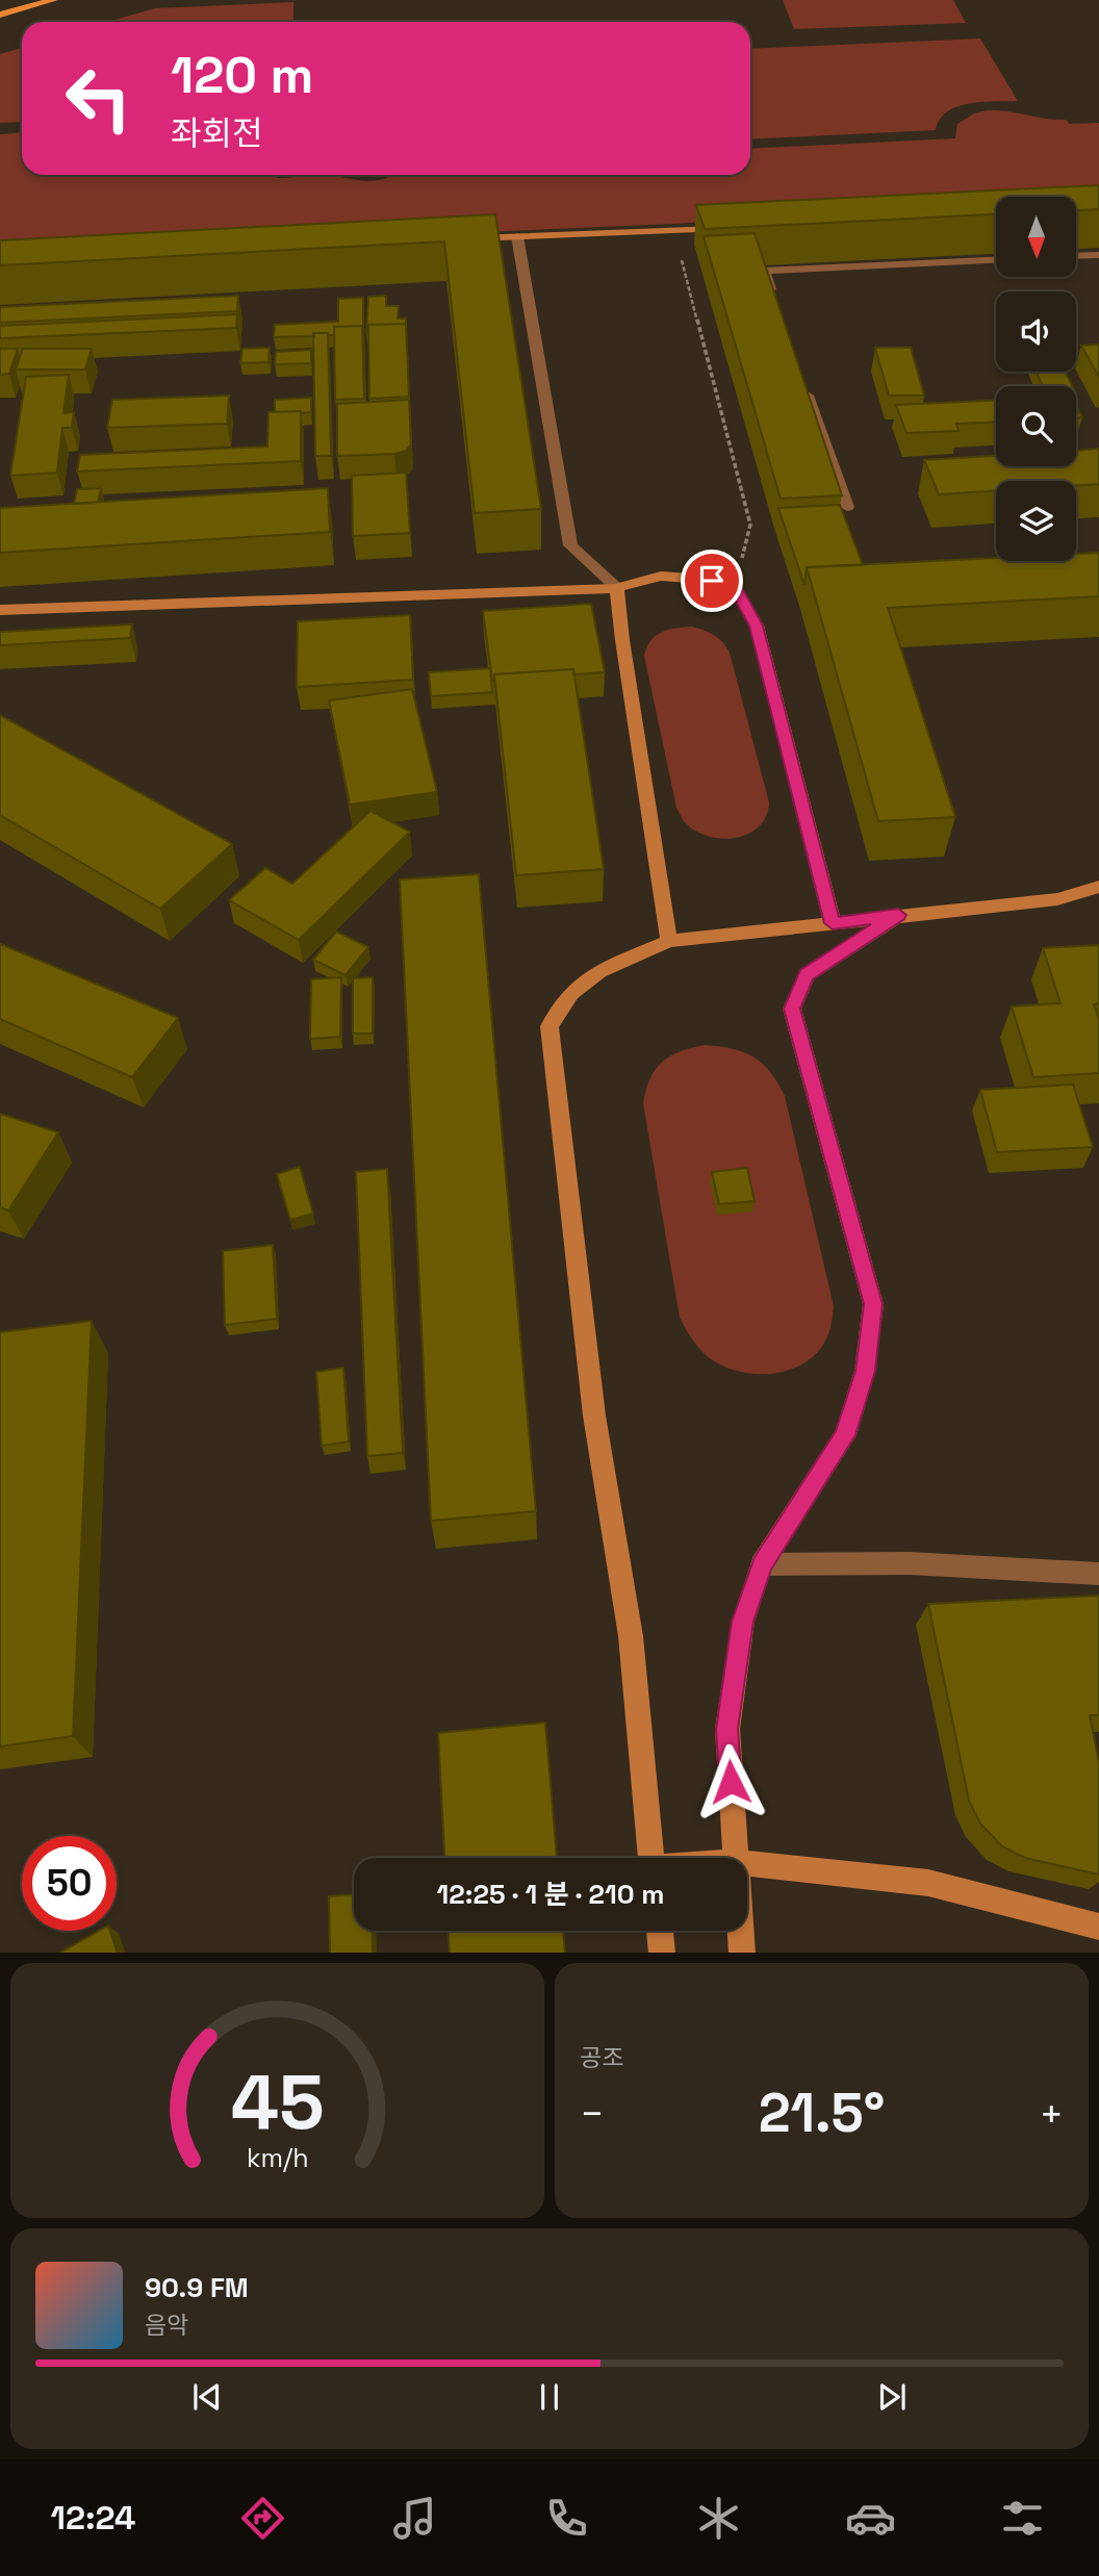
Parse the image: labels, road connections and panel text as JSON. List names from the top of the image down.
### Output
{
  "north": "bottom",
  "page": {
    "turn": ["120 m", "좌회전"],
    "limit": "50",
    "trip": "12:25 · 1 분 · 210 m",
    "tile": "공조",
    "heat": ["−", "21.5°", "+"],
    "song": ["90.9 FM", "음악"],
    "tabs": "12:24",
    "gauge": ["45", "km/h"]
  }
}
